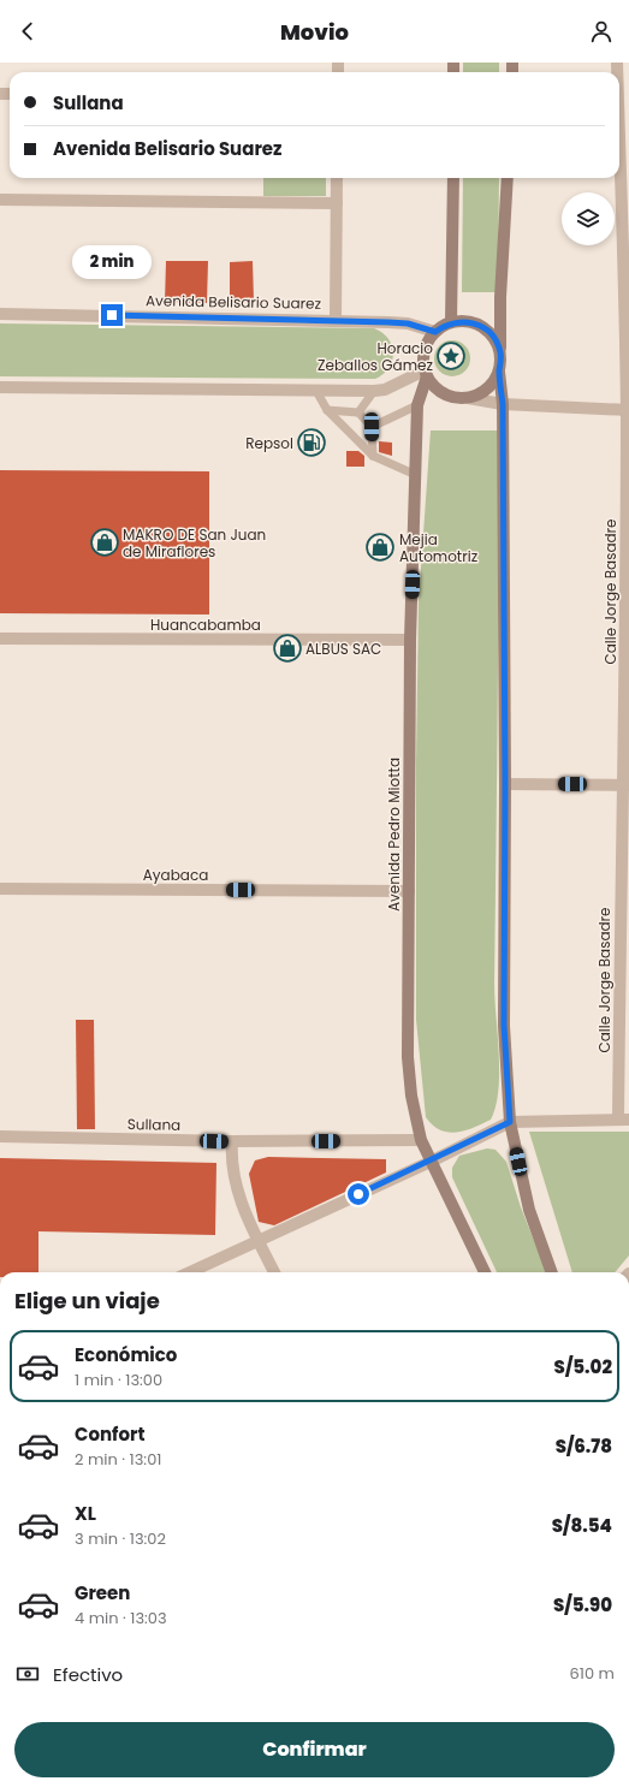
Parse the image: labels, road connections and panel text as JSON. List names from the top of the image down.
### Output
{
  "streets": {
    "main road": ["Avenida Pedro Miotta"],
    "street": [
      "Avenida Belisario Suarez",
      "Calle Jorge Basadre",
      "Huancabamba",
      "Ayabaca",
      "Sullana"
    ]
  },
  "crossings": [
    ["Avenida Belisario Suarez", "Avenida Pedro Miotta"],
    ["Huancabamba", "Avenida Pedro Miotta"],
    ["Avenida Pedro Miotta", "Ayabaca"],
    ["Avenida Pedro Miotta", "Sullana"]
  ],
  "places": {
    "place": ["Horacio Zeballos Gámez"],
    "fuel station": ["Repsol"],
    "shop": ["MAKRO DE San Juan de Miraflores", "Mejia Automotriz", "ALBUS SAC"]
  },
  "page": {
    "header": "Movio",
    "banner": ["Sullana", "Avenida Belisario Suarez"],
    "bubble": "2 min",
    "heading": "Elige un viaje",
    "list": [
      {
        "name": "Económico",
        "note": "1 min · 13:00",
        "value": "S/5.02"
      },
      {
        "name": "Confort",
        "note": "2 min · 13:01",
        "value": "S/6.78"
      },
      {
        "name": "XL",
        "note": "3 min · 13:02",
        "value": "S/8.54"
      },
      {
        "name": "Green",
        "note": "4 min · 13:03",
        "value": "S/5.90"
      }
    ],
    "pay": ["Efectivo", "610 m"],
    "buttons": "Confirmar"
  }
}
